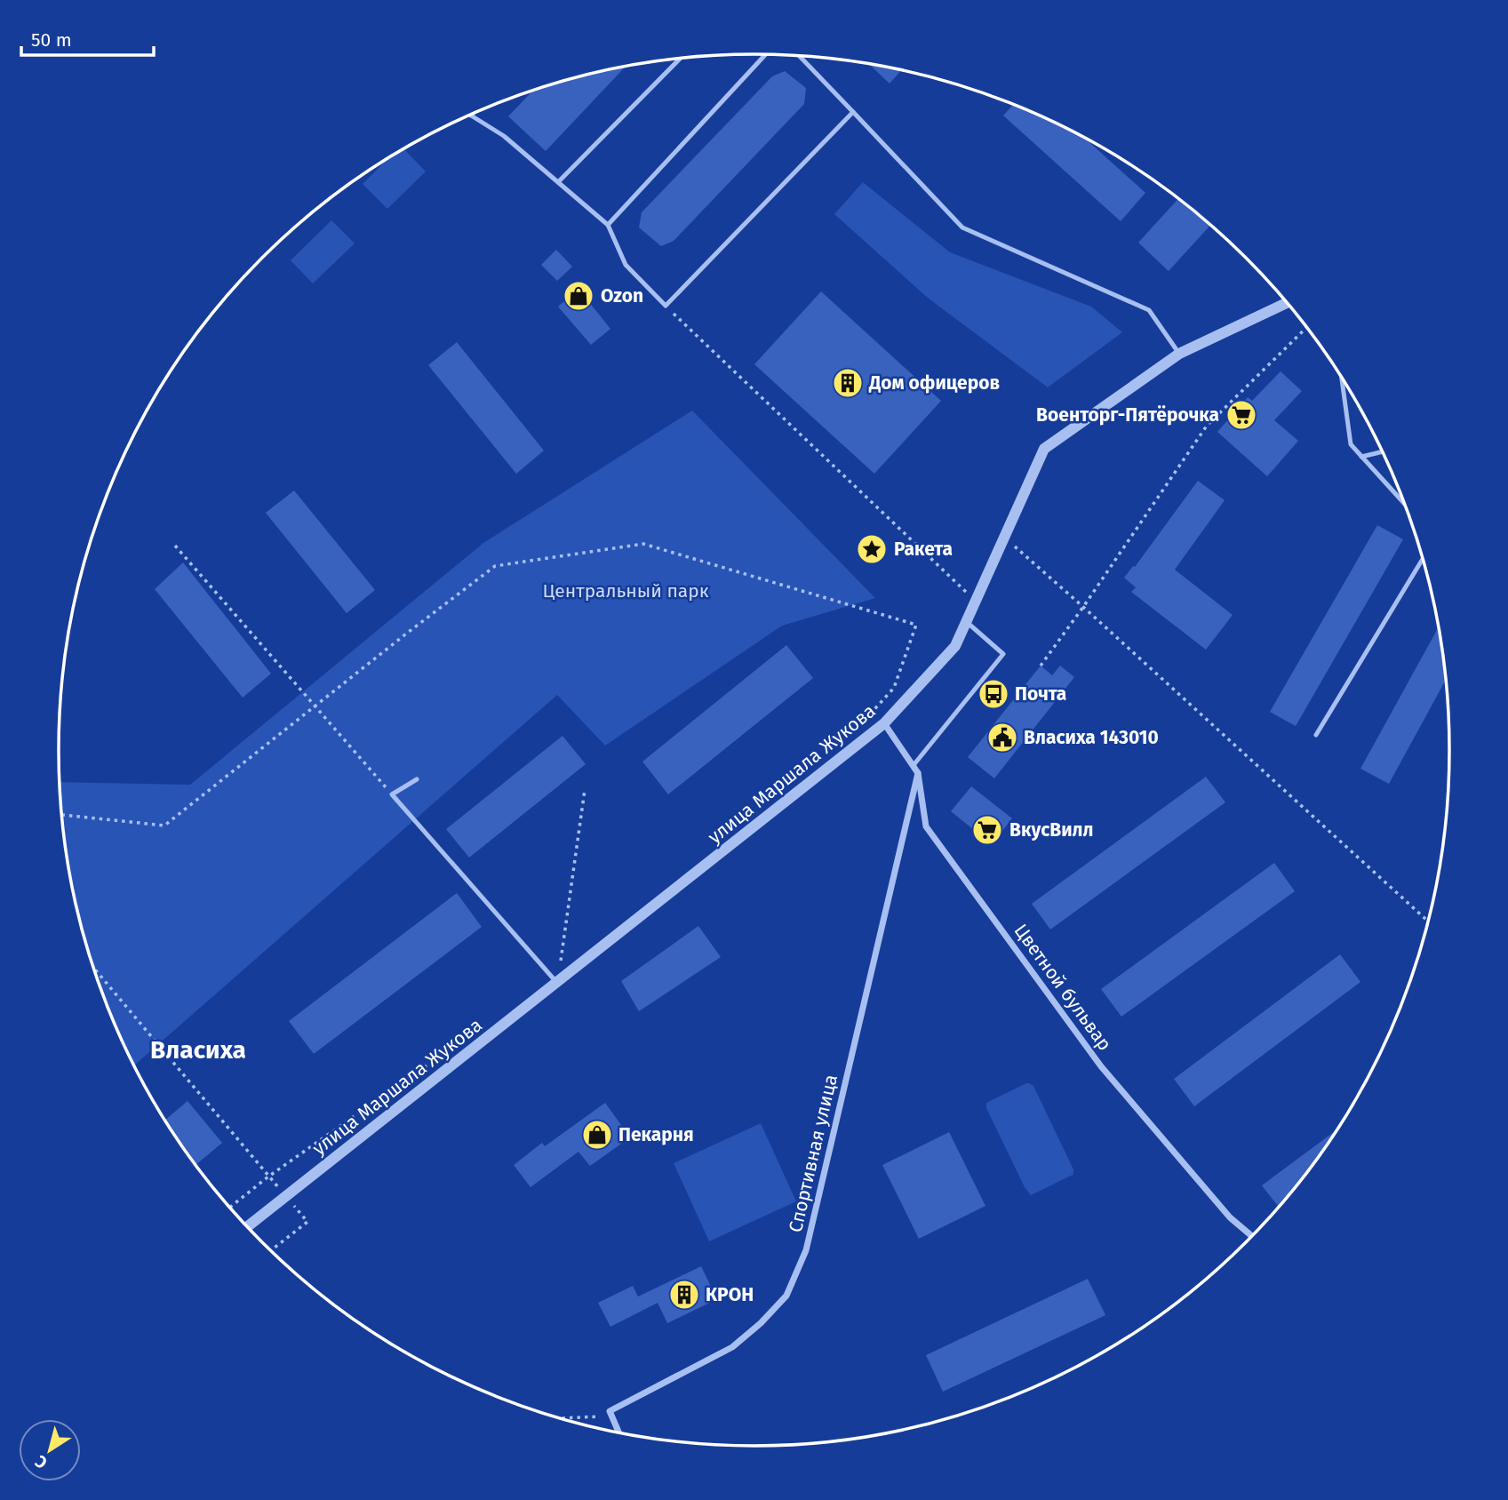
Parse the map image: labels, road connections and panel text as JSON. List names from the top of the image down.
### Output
{
  "streets": {
    "street": ["улица Маршала Жукова", "Цветной бульвар", "Спортивная улица"]
  },
  "crossings": [
    ["улица Маршала Жукова", "Цветной бульвар"],
    ["Цветной бульвар", "Спортивная улица"]
  ],
  "districts": ["Власиха"],
  "parks": ["Центральный парк"],
  "places": {
    "shop": ["Ozon", "Пекарня"],
    "building": ["Дом офицеров", "КРОН"],
    "supermarket": ["Военторг-Пятёрочка", "ВкусВилл"],
    "place": ["Ракета"],
    "bus stop": ["Почта"],
    "public building": ["Власиха 143010"]
  },
  "scale_bar": "50 m",
  "north": "bottom left"
}
